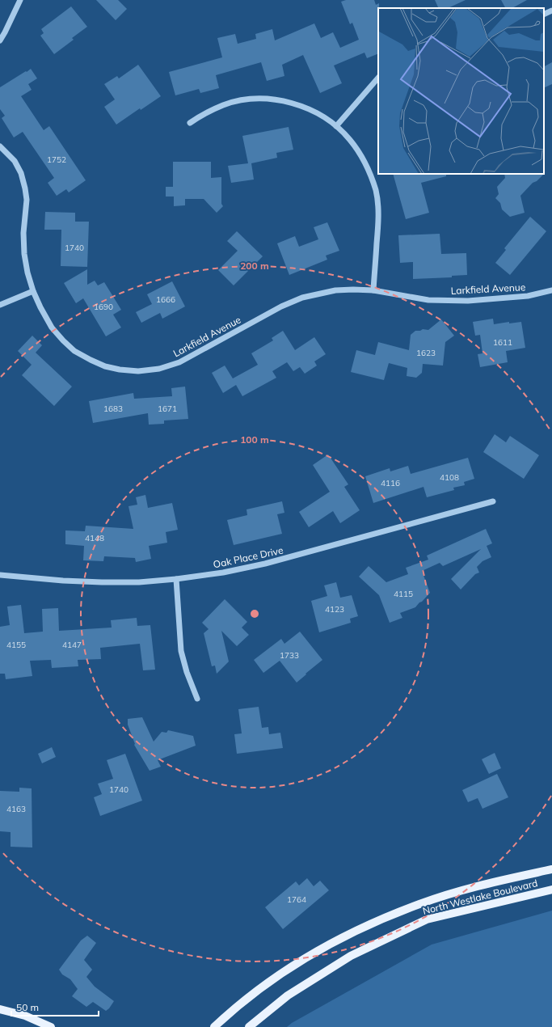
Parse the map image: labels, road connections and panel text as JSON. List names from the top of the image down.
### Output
{
  "streets": {
    "main road": ["North Westlake Boulevard"],
    "street": ["Larkfield Avenue", "Oak Place Drive"]
  },
  "house_numbers": [
    "1752",
    "1740",
    "1666",
    "1690",
    "1611",
    "1623",
    "1683",
    "1671",
    "4108",
    "4116",
    "4148",
    "4115",
    "4123",
    "4155",
    "4147",
    "1733",
    "1740",
    "4163",
    "1764"
  ],
  "scale_bar": "50 m",
  "rings": ["200 m", "100 m"]
}
